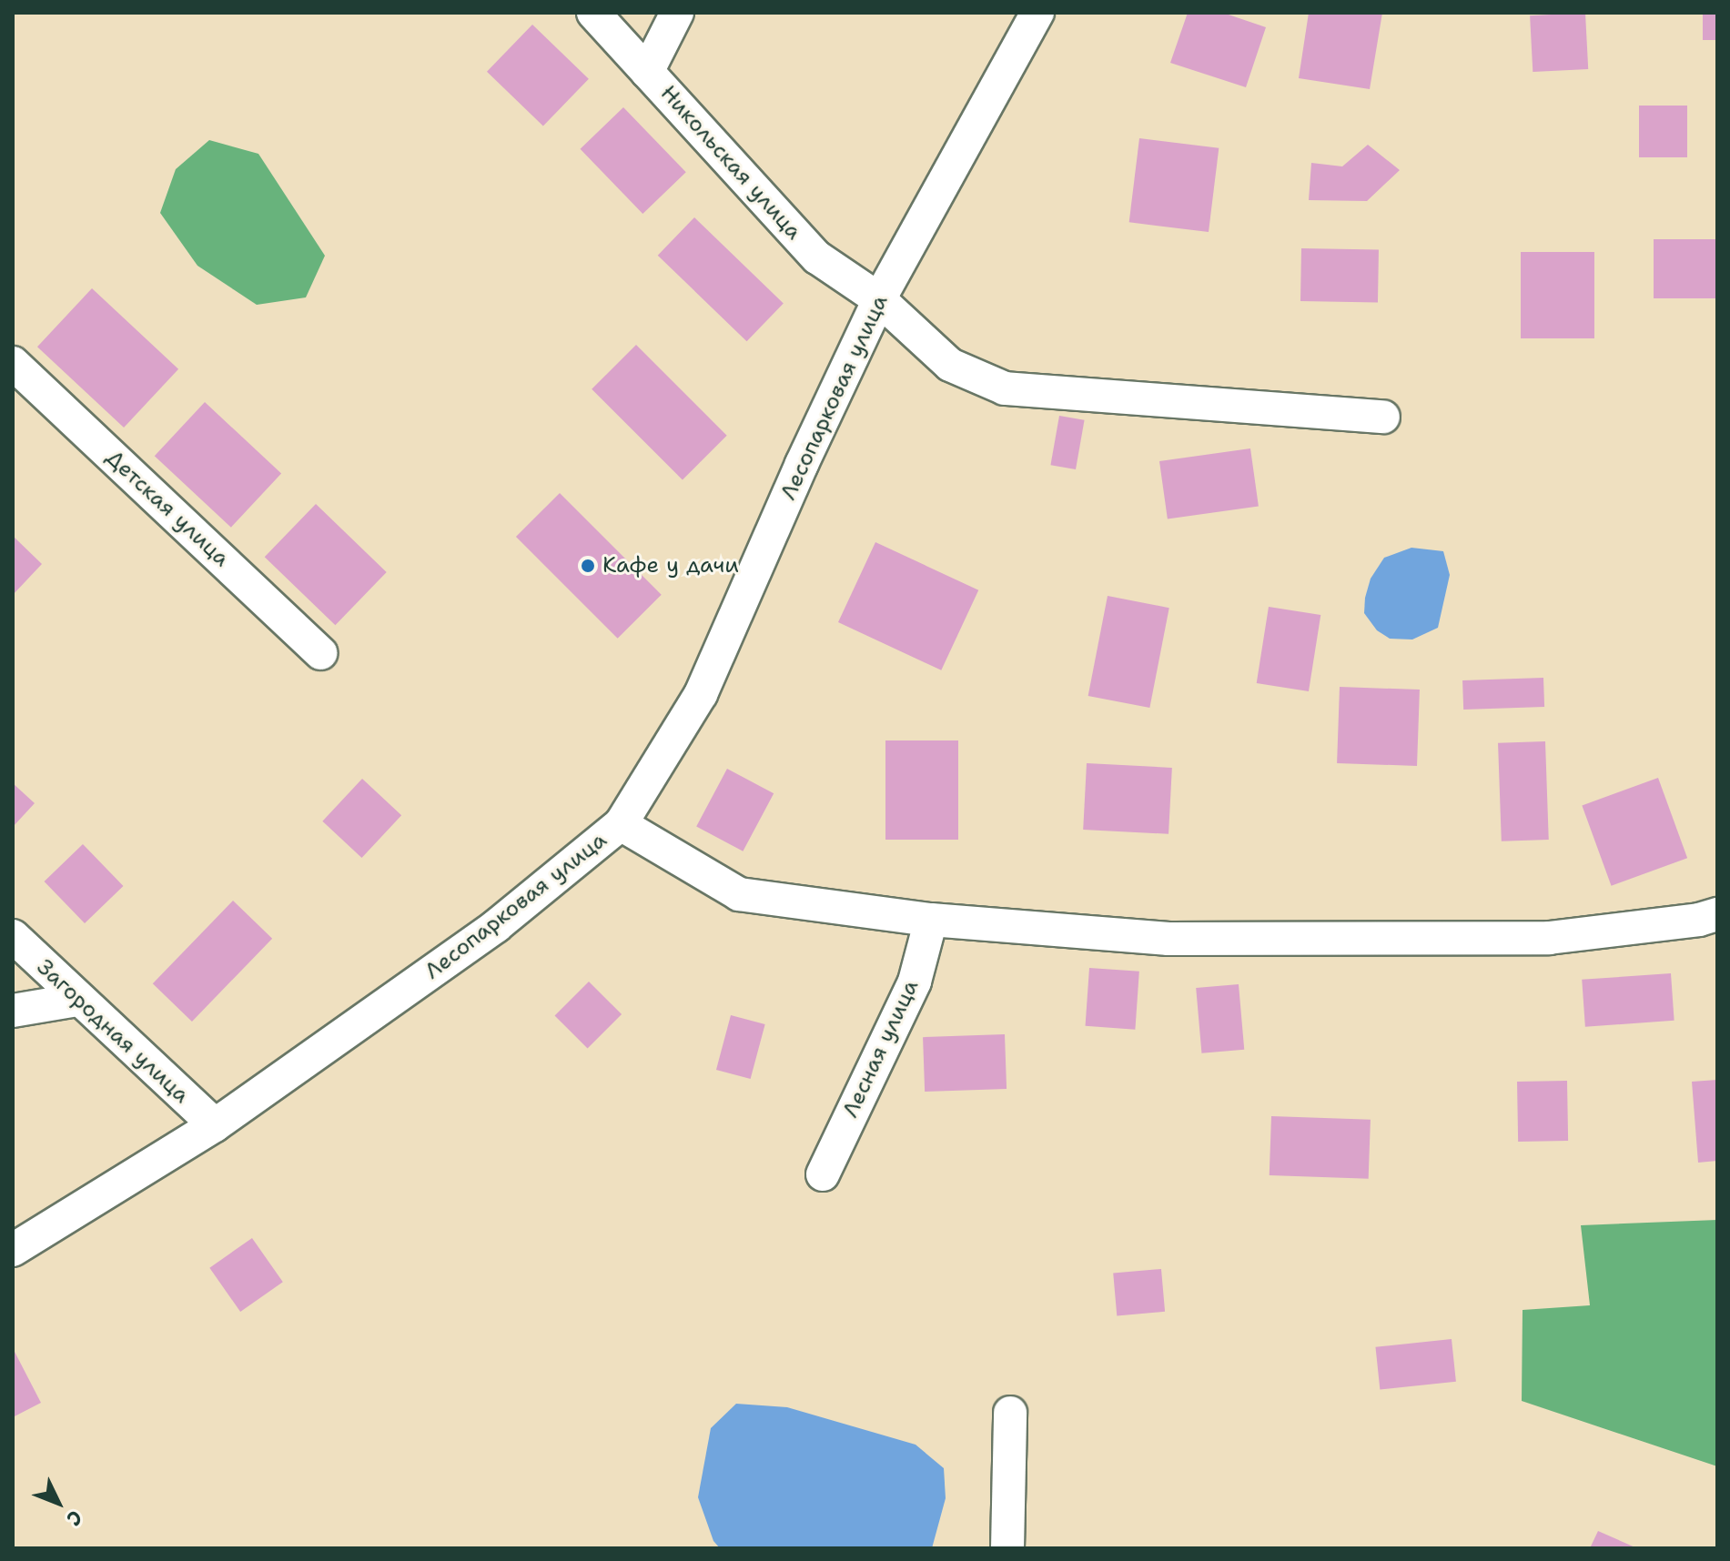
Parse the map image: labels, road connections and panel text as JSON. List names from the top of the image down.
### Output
{
  "streets": {
    "street": [
      "Никольская улица",
      "Лесопарковая улица",
      "Детская улица",
      "Загородная улица",
      "Лесная улица"
    ]
  },
  "crossings": [
    ["Никольская улица", "Лесопарковая улица"],
    ["Лесопарковая улица", "Загородная улица"]
  ],
  "places": ["Кафе у дачи"],
  "north": "bottom right"
}
